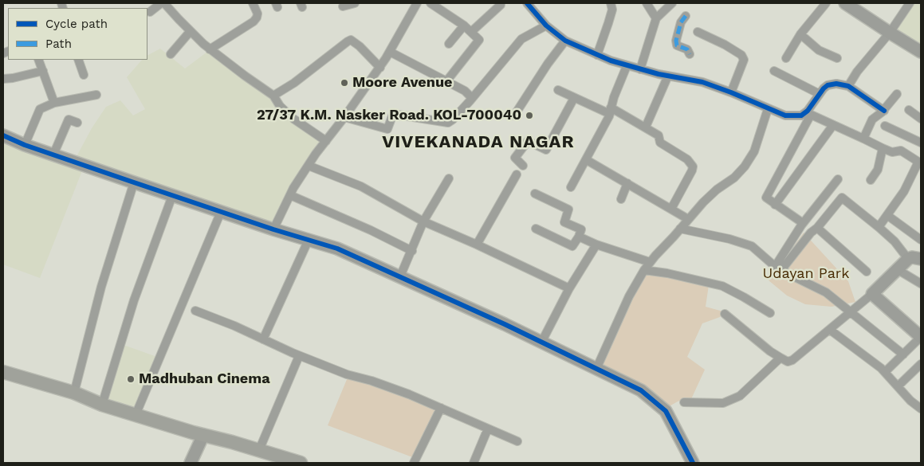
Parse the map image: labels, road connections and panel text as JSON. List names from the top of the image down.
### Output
{
  "districts": ["VIVEKANADA NAGAR"],
  "parks": ["Udayan Park"],
  "places": ["Moore Avenue", "27/37 K.M. Nasker Road. KOL-700040", "Madhuban Cinema"],
  "legend": ["Cycle path", "Path"]
}
